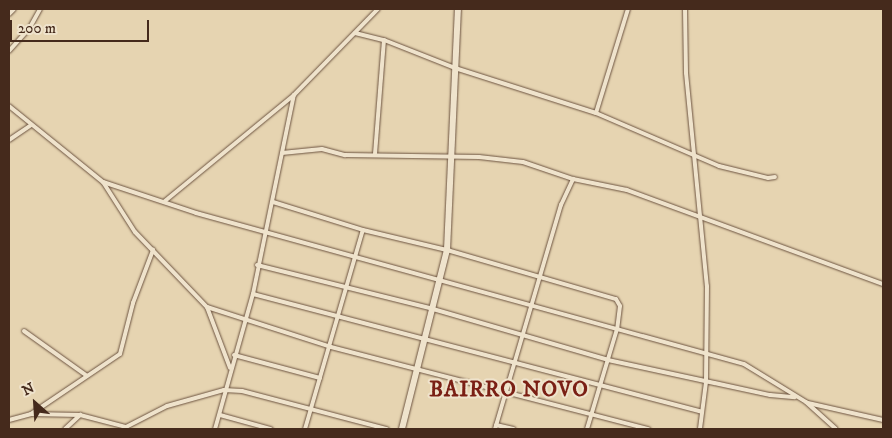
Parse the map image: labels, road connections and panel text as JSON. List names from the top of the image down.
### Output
{
  "districts": ["BAIRRO NOVO"],
  "scale_bar": "200 m",
  "north": "top left"
}
